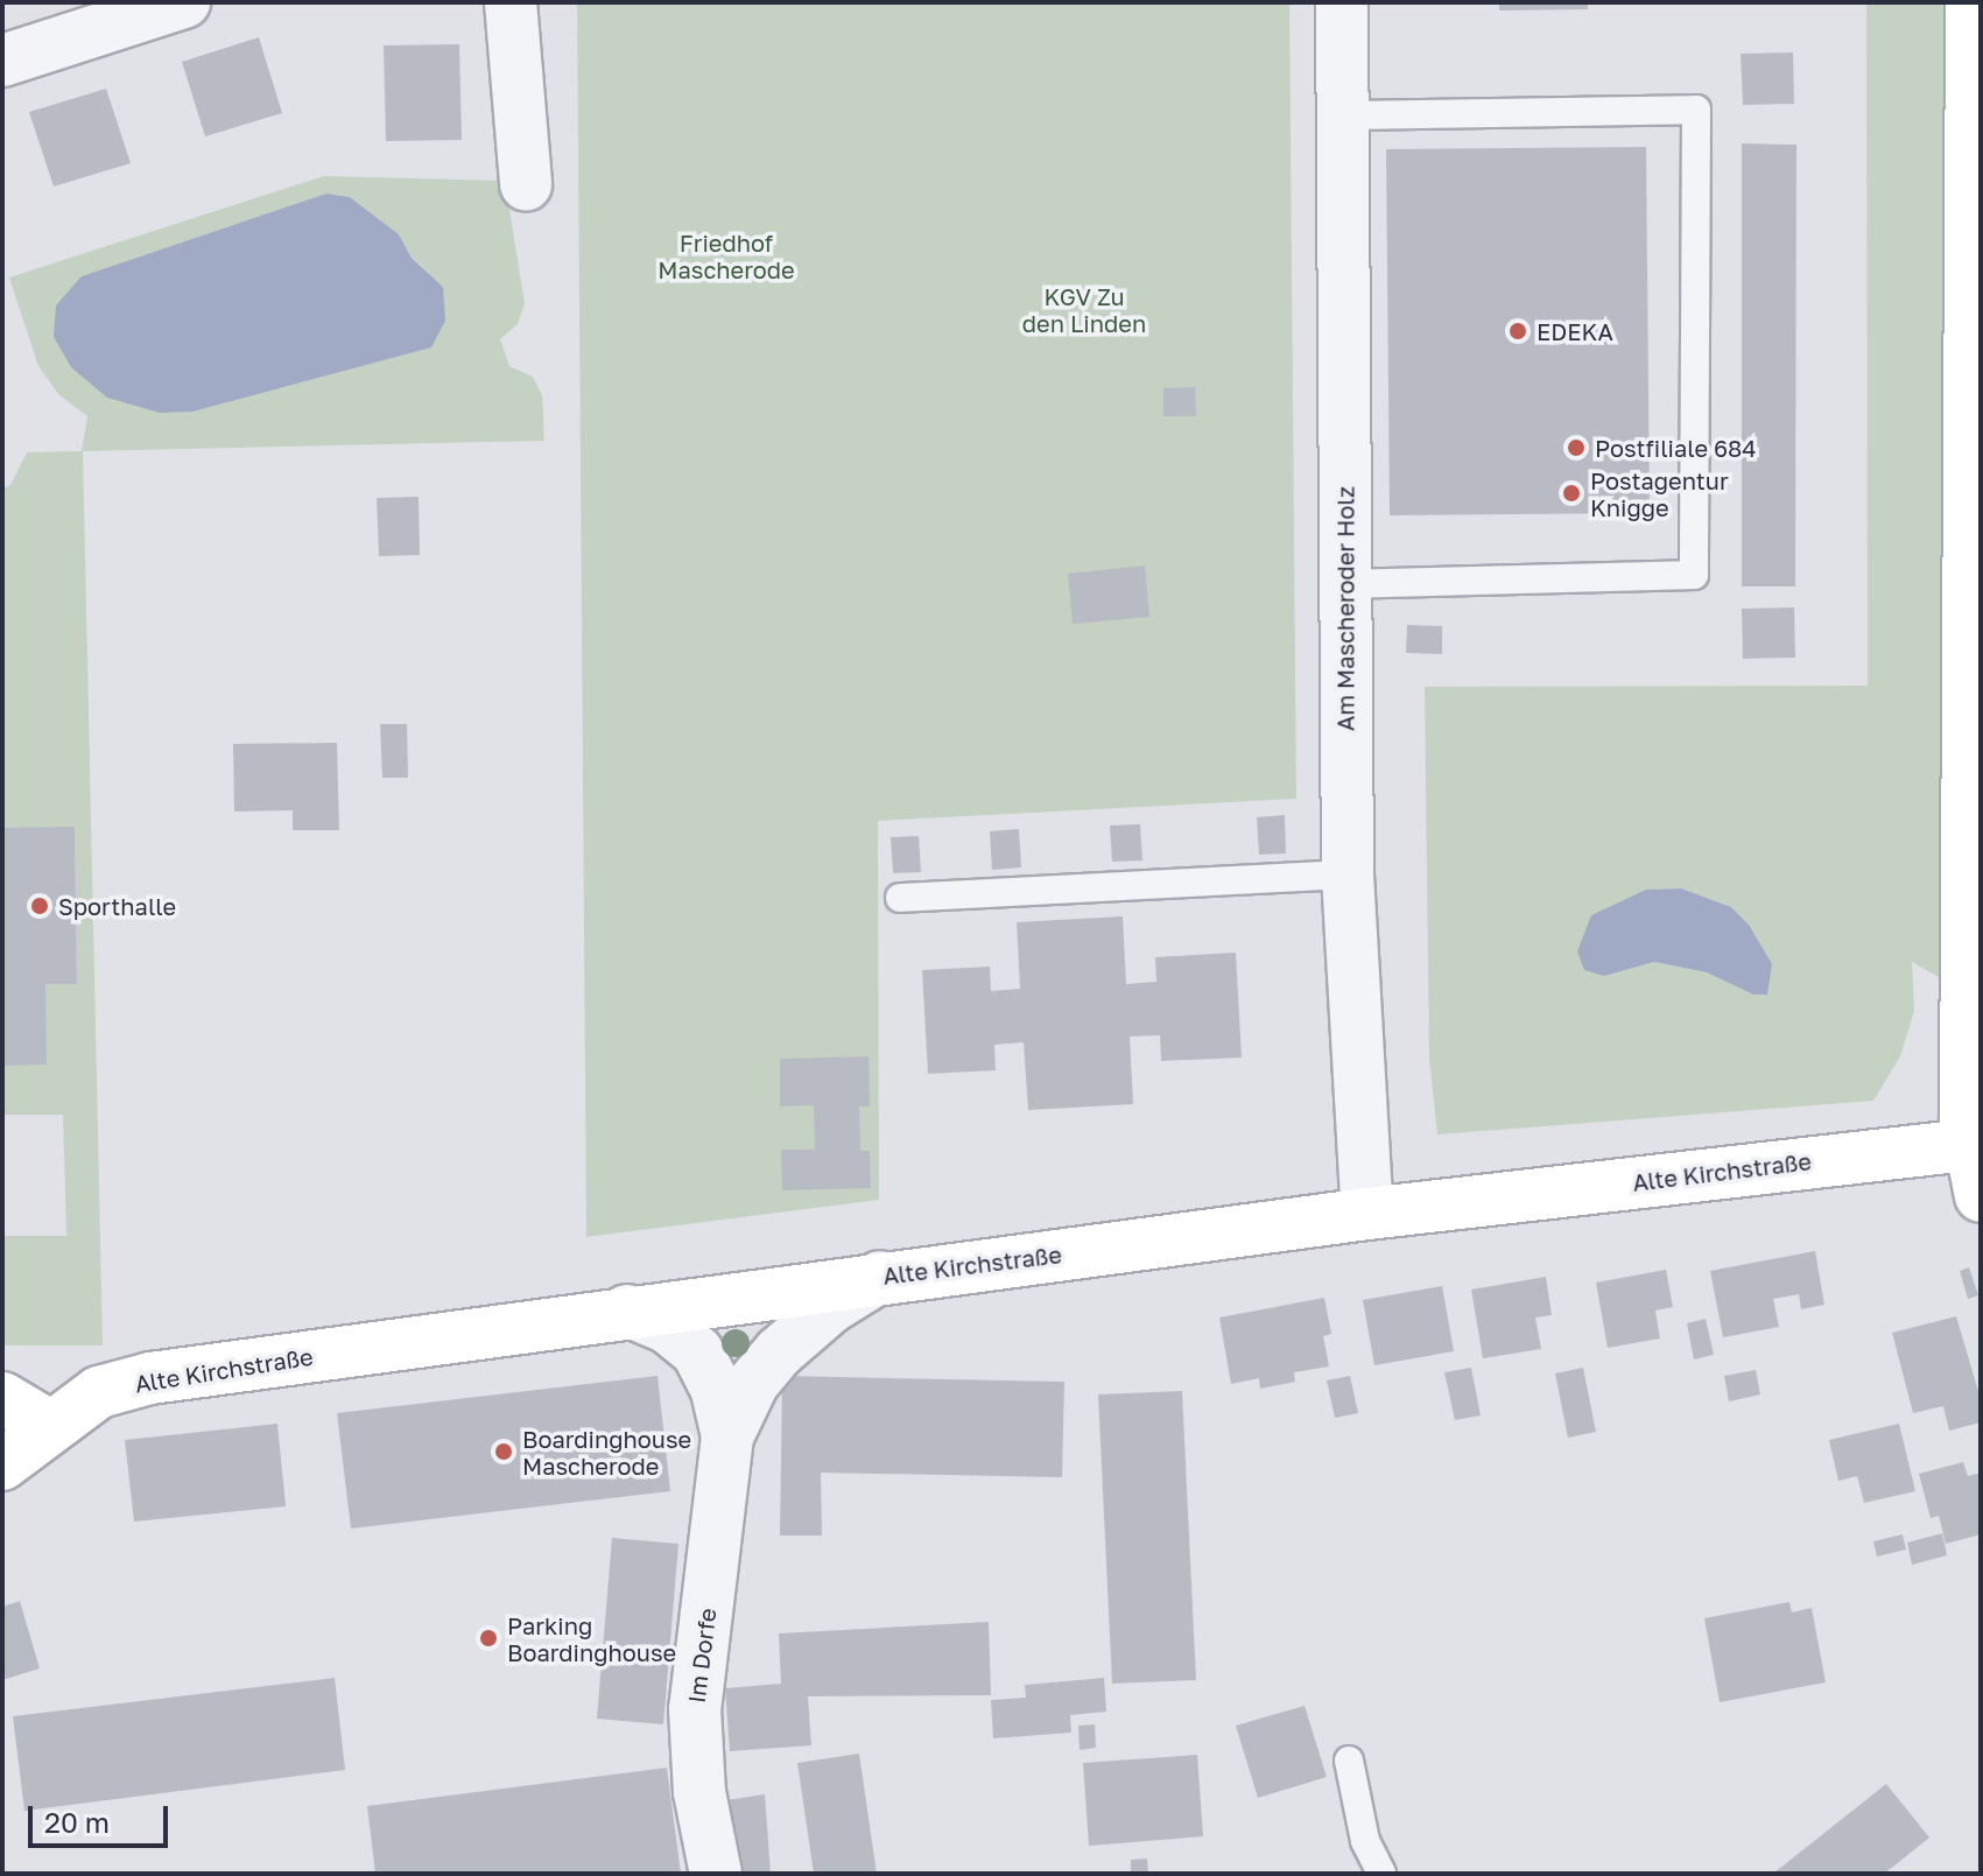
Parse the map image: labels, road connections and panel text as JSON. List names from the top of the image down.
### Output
{
  "streets": {
    "main road": ["Alte Kirchstraße"],
    "street": ["Am Mascheroder Holz", "Im Dorfe"]
  },
  "crossings": [
    ["Am Mascheroder Holz", "Alte Kirchstraße"],
    ["Alte Kirchstraße", "Im Dorfe"]
  ],
  "parks": ["Friedhof Mascherode", "KGV Zu den Linden"],
  "places": [
    "EDEKA",
    "Postfiliale 684",
    "Postagentur Knigge",
    "Sporthalle",
    "Boardinghouse Mascherode",
    "Parking Boardinghouse"
  ],
  "scale_bar": "20 m"
}
